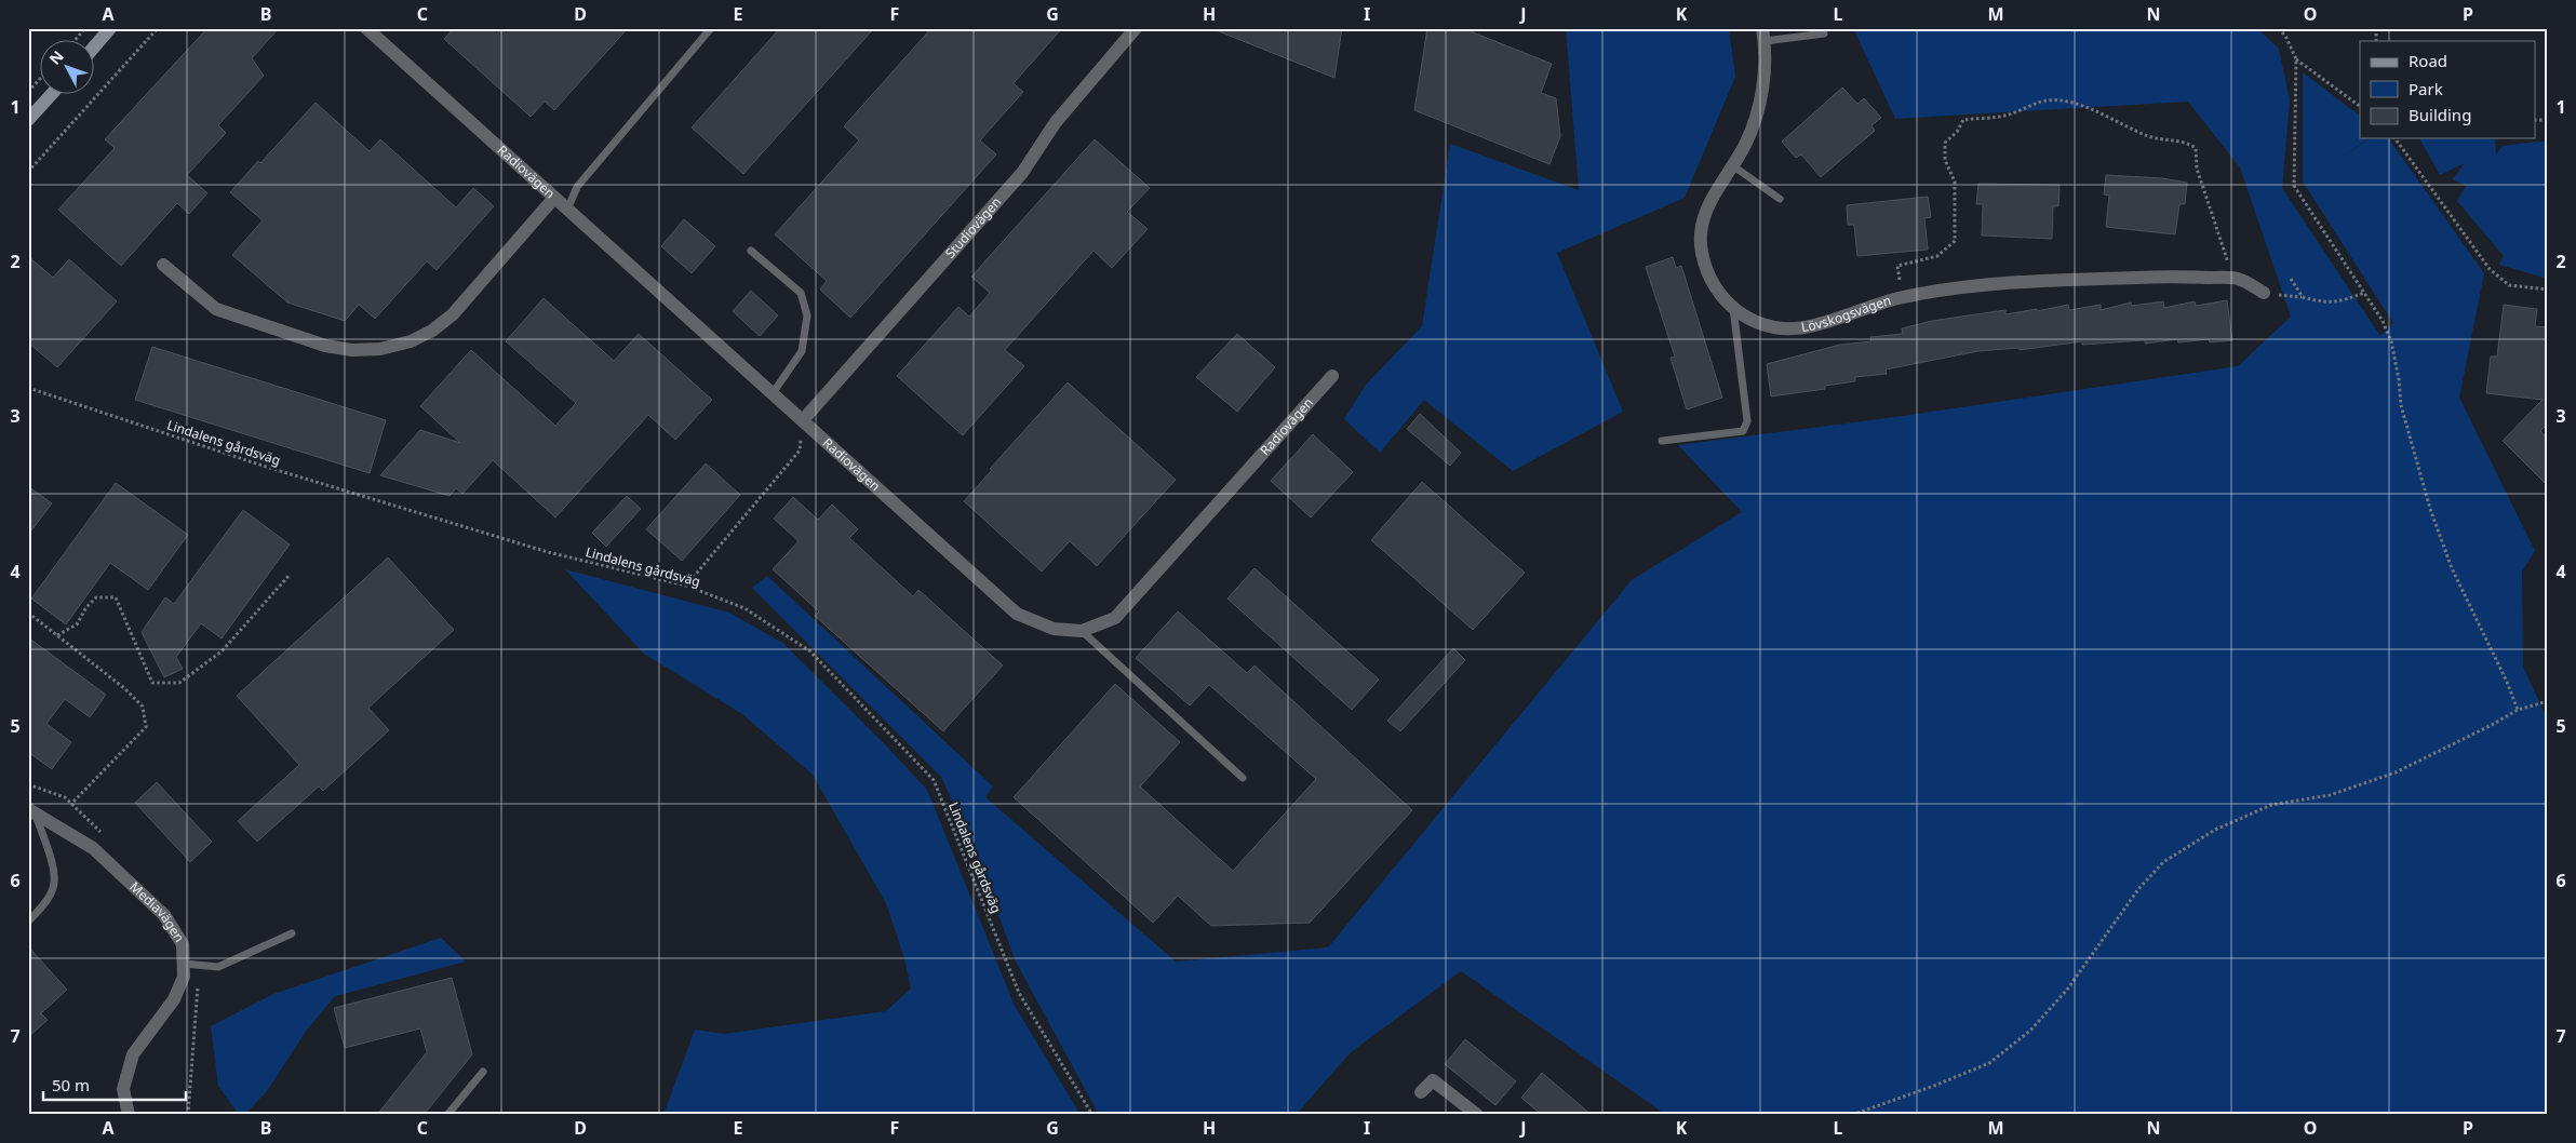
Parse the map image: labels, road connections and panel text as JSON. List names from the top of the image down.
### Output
{
  "streets": {
    "street": [
      "Radiovägen",
      "Studiovägen",
      "Lövskogsvägen",
      "Mediavägen"
    ],
    "path": ["Lindalens gårdsväg"]
  },
  "crossings": [
    ["Radiovägen", "Studiovägen"]
  ],
  "legend": ["Road", "Park", "Building"],
  "scale_bar": "50 m",
  "north": "top left",
  "grid": {
    "columns": [
      "A",
      "B",
      "C",
      "D",
      "E",
      "F",
      "G",
      "H",
      "I",
      "J",
      "K",
      "L",
      "M",
      "N",
      "O",
      "P"
    ],
    "rows": [
      "1",
      "2",
      "3",
      "4",
      "5",
      "6",
      "7"
    ]
  }
}
